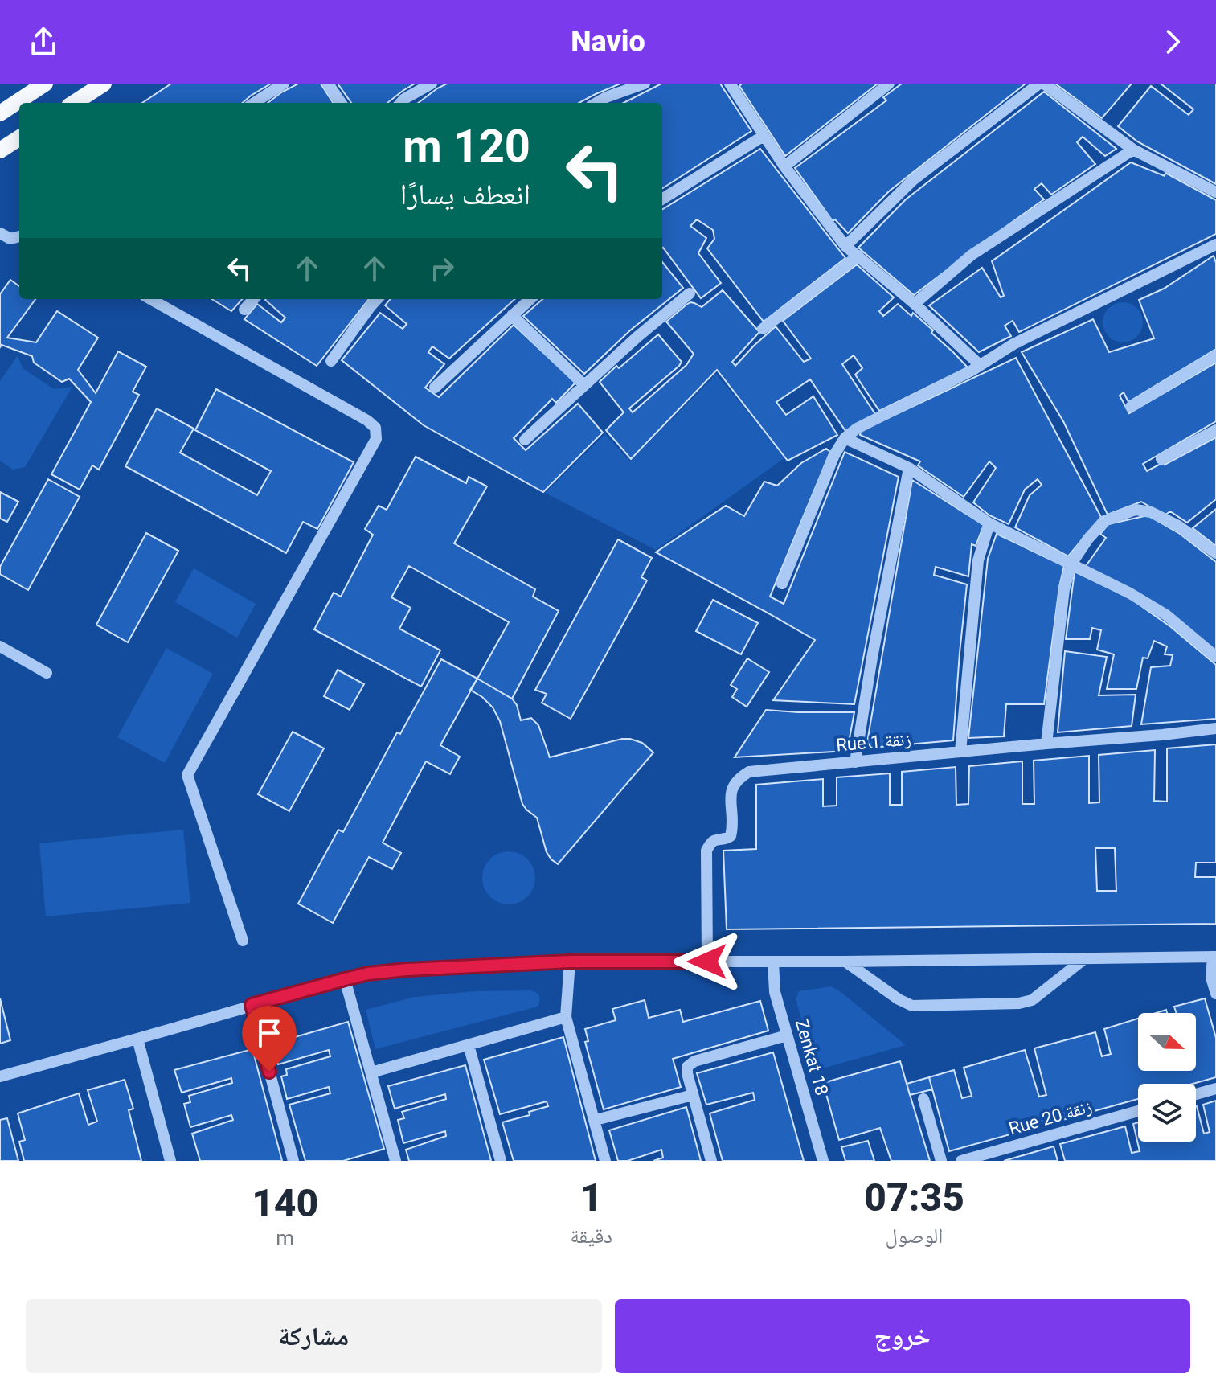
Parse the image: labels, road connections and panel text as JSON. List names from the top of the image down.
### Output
{
  "streets": {
    "street": ["Rue 1 زنقة", "Zenkat 18", "Rue 20 زنقة"]
  },
  "north": "right",
  "page": {
    "header": "Navio",
    "turn": ["120 m", "انعطف يسارًا"],
    "eta": [
      "07:35",
      "الوصول",
      "1",
      "دقيقة",
      "140",
      "m"
    ],
    "buttons": ["خروج", "مشاركة"]
  }
}
